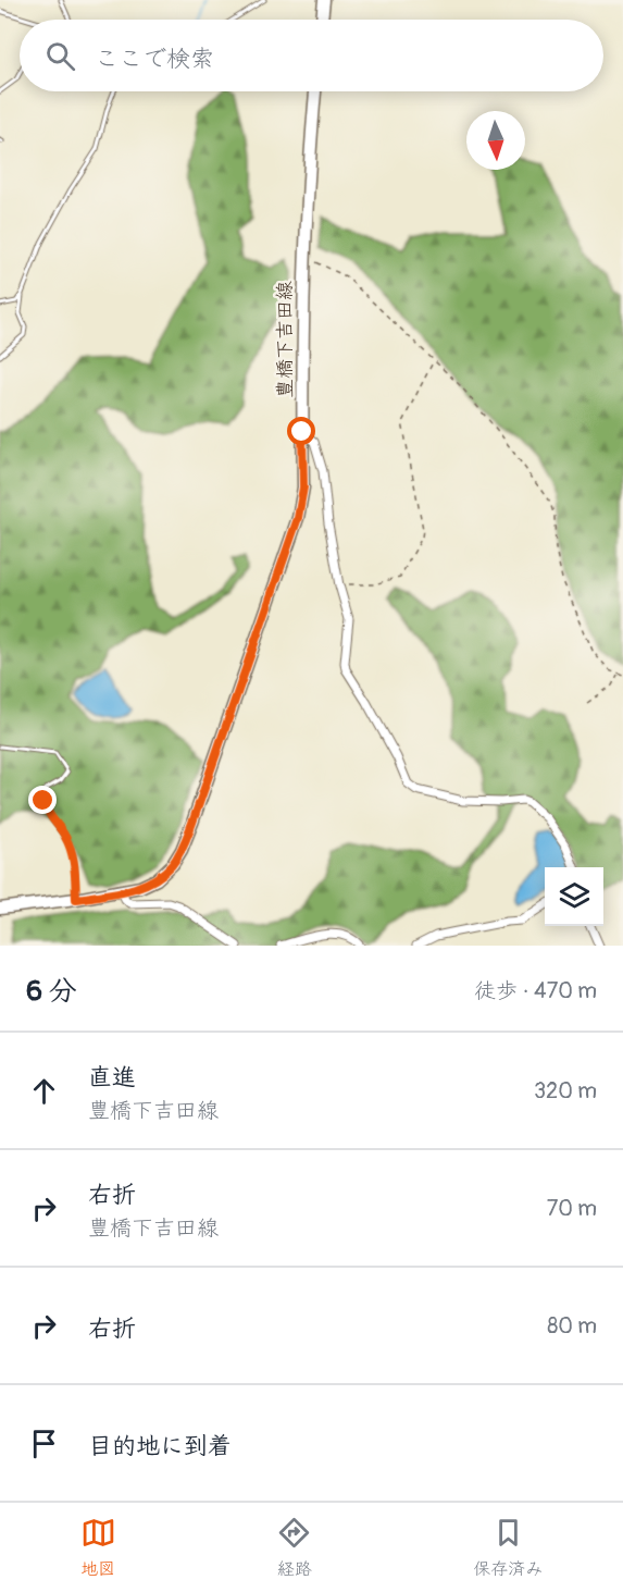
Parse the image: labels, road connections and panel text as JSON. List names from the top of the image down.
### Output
{
  "streets": {
    "main road": ["豊橋下吉田線"]
  },
  "north": "bottom",
  "page": {
    "search": "ここで検索",
    "heading": ["6 分", "徒歩 · 470 m"],
    "list": [
      ["直進", "豊橋下吉田線", "320 m"],
      ["右折", "豊橋下吉田線", "70 m"],
      ["右折", "80 m"],
      "目的地に到着"
    ],
    "nav": ["地図", "経路", "保存済み"]
  }
}
